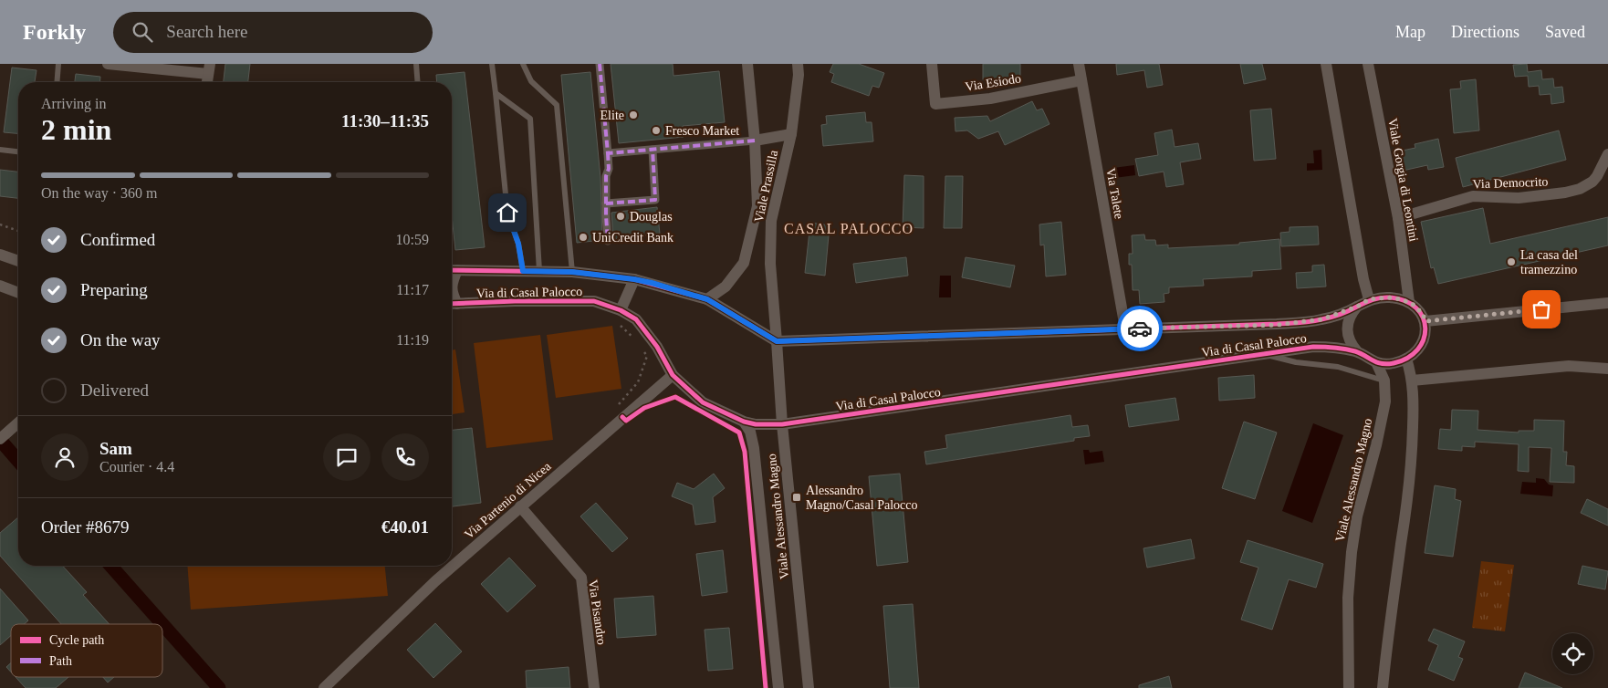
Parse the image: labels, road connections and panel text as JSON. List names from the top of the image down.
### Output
{
  "streets": {
    "street": [
      "Via Esiodo",
      "Viale Gorgia di Leontini",
      "Via Democrito",
      "Viale Prassilla",
      "Via Talete",
      "Via di Casal Palocco",
      "Viale Alessandro Magno",
      "Via Partenio di Nicea",
      "Via Pisandro"
    ]
  },
  "crossings": [
    ["Via Esiodo", "Via Talete"],
    ["Viale Gorgia di Leontini", "Via Democrito"],
    ["Viale Gorgia di Leontini", "Via di Casal Palocco"],
    ["Viale Gorgia di Leontini", "Viale Alessandro Magno"],
    ["Viale Prassilla", "Via di Casal Palocco"],
    ["Viale Prassilla", "Viale Alessandro Magno"],
    ["Via Talete", "Via di Casal Palocco"],
    ["Via di Casal Palocco", "Viale Alessandro Magno"],
    ["Via di Casal Palocco", "Via Partenio di Nicea"],
    ["Via Partenio di Nicea", "Via Pisandro"]
  ],
  "districts": ["CASAL PALOCCO"],
  "places": {
    "other": [
      "Elite",
      "Fresco Market",
      "Douglas",
      "UniCredit Bank",
      "La casa del tramezzino"
    ],
    "transit": ["Alessandro Magno/Casal Palocco"]
  },
  "legend": ["Cycle path", "Path"],
  "page": {
    "header": "Forkly",
    "search": "Search here",
    "nav": ["Map", "Directions", "Saved"],
    "heading": ["2 min", "Arriving in", "11:30–11:35"],
    "panel": [
      "Sam",
      "Courier · 4.4",
      "Order #8679",
      "€40.01"
    ],
    "bar": "On the way · 360 m",
    "list": [
      ["Confirmed", "10:59"],
      ["Preparing", "11:17"],
      ["On the way", "11:19"],
      "Delivered"
    ]
  }
}
